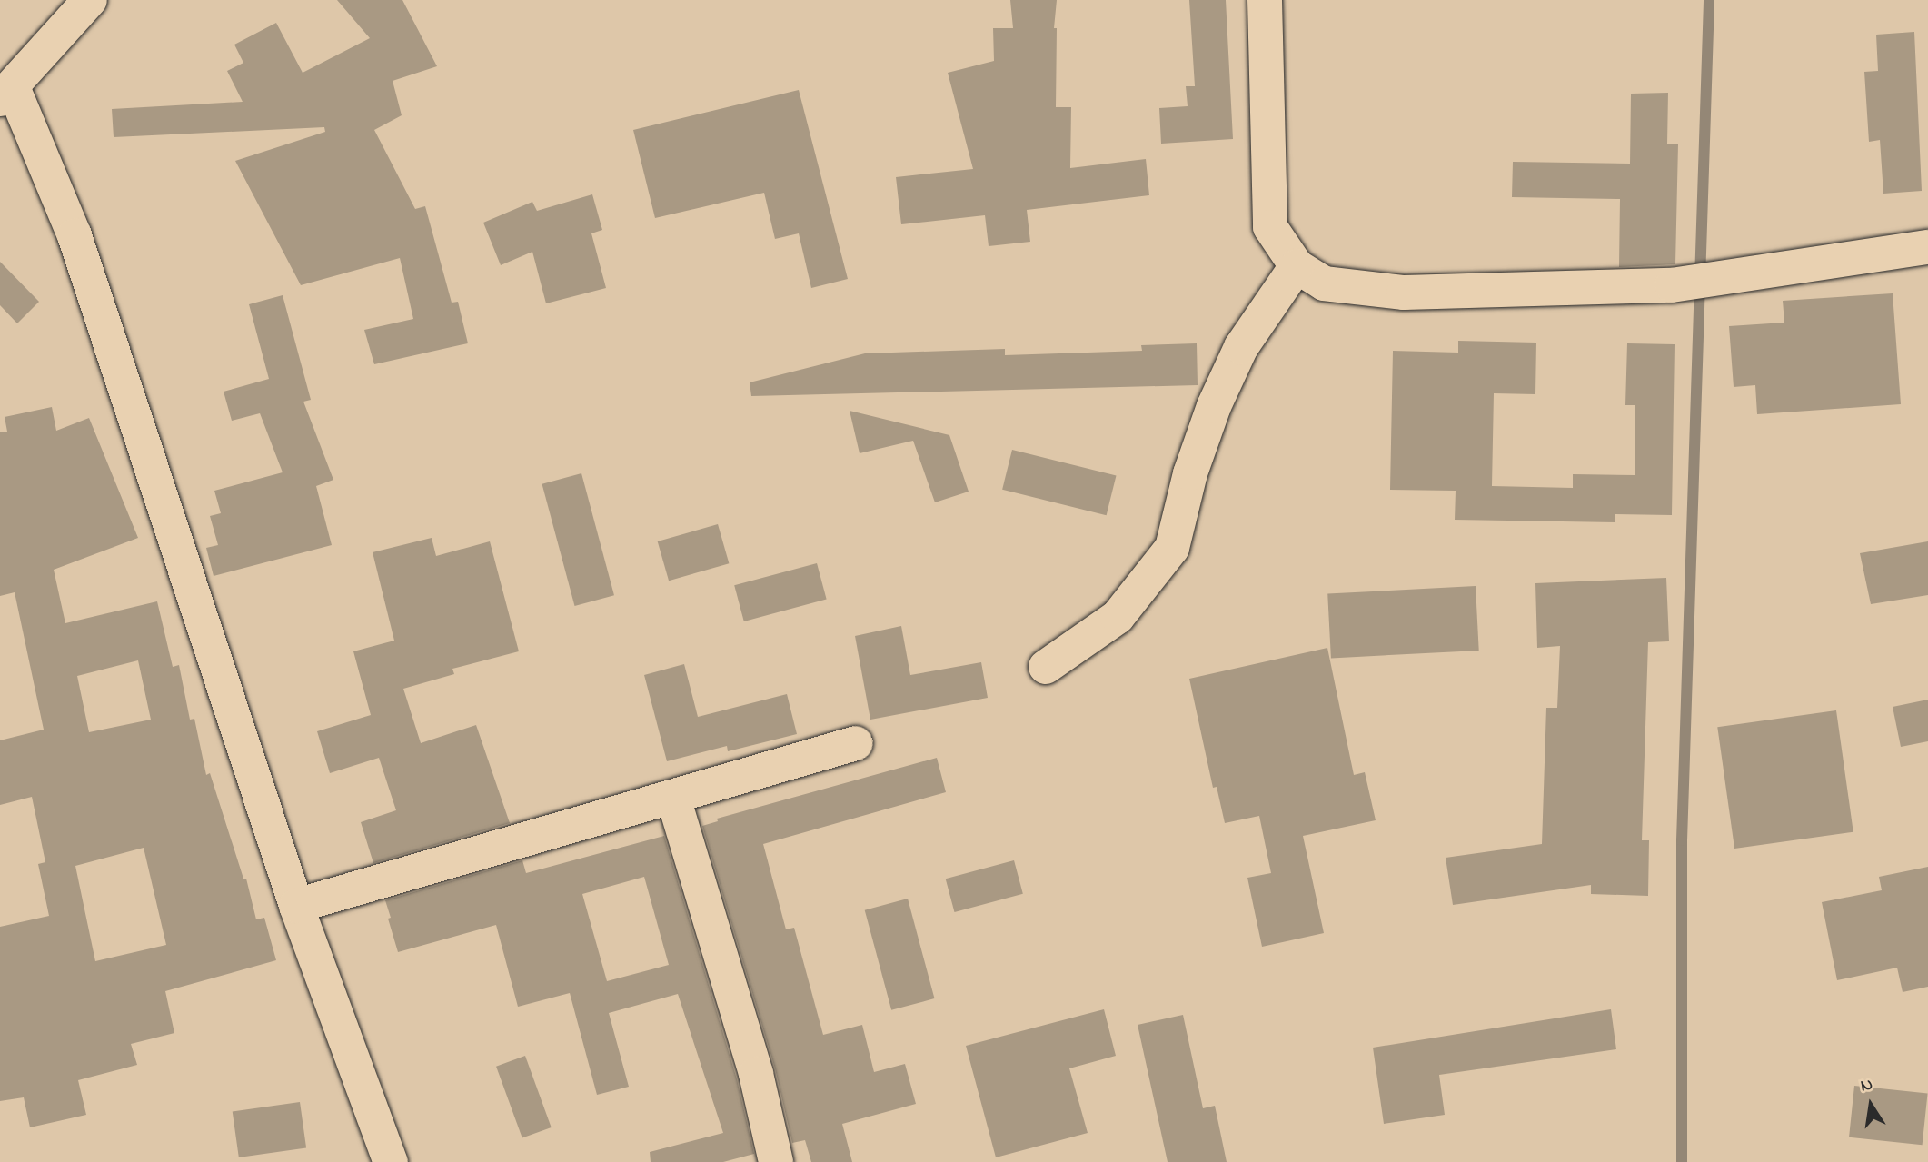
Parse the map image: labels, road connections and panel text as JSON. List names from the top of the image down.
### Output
{
  "north": "top"
}
